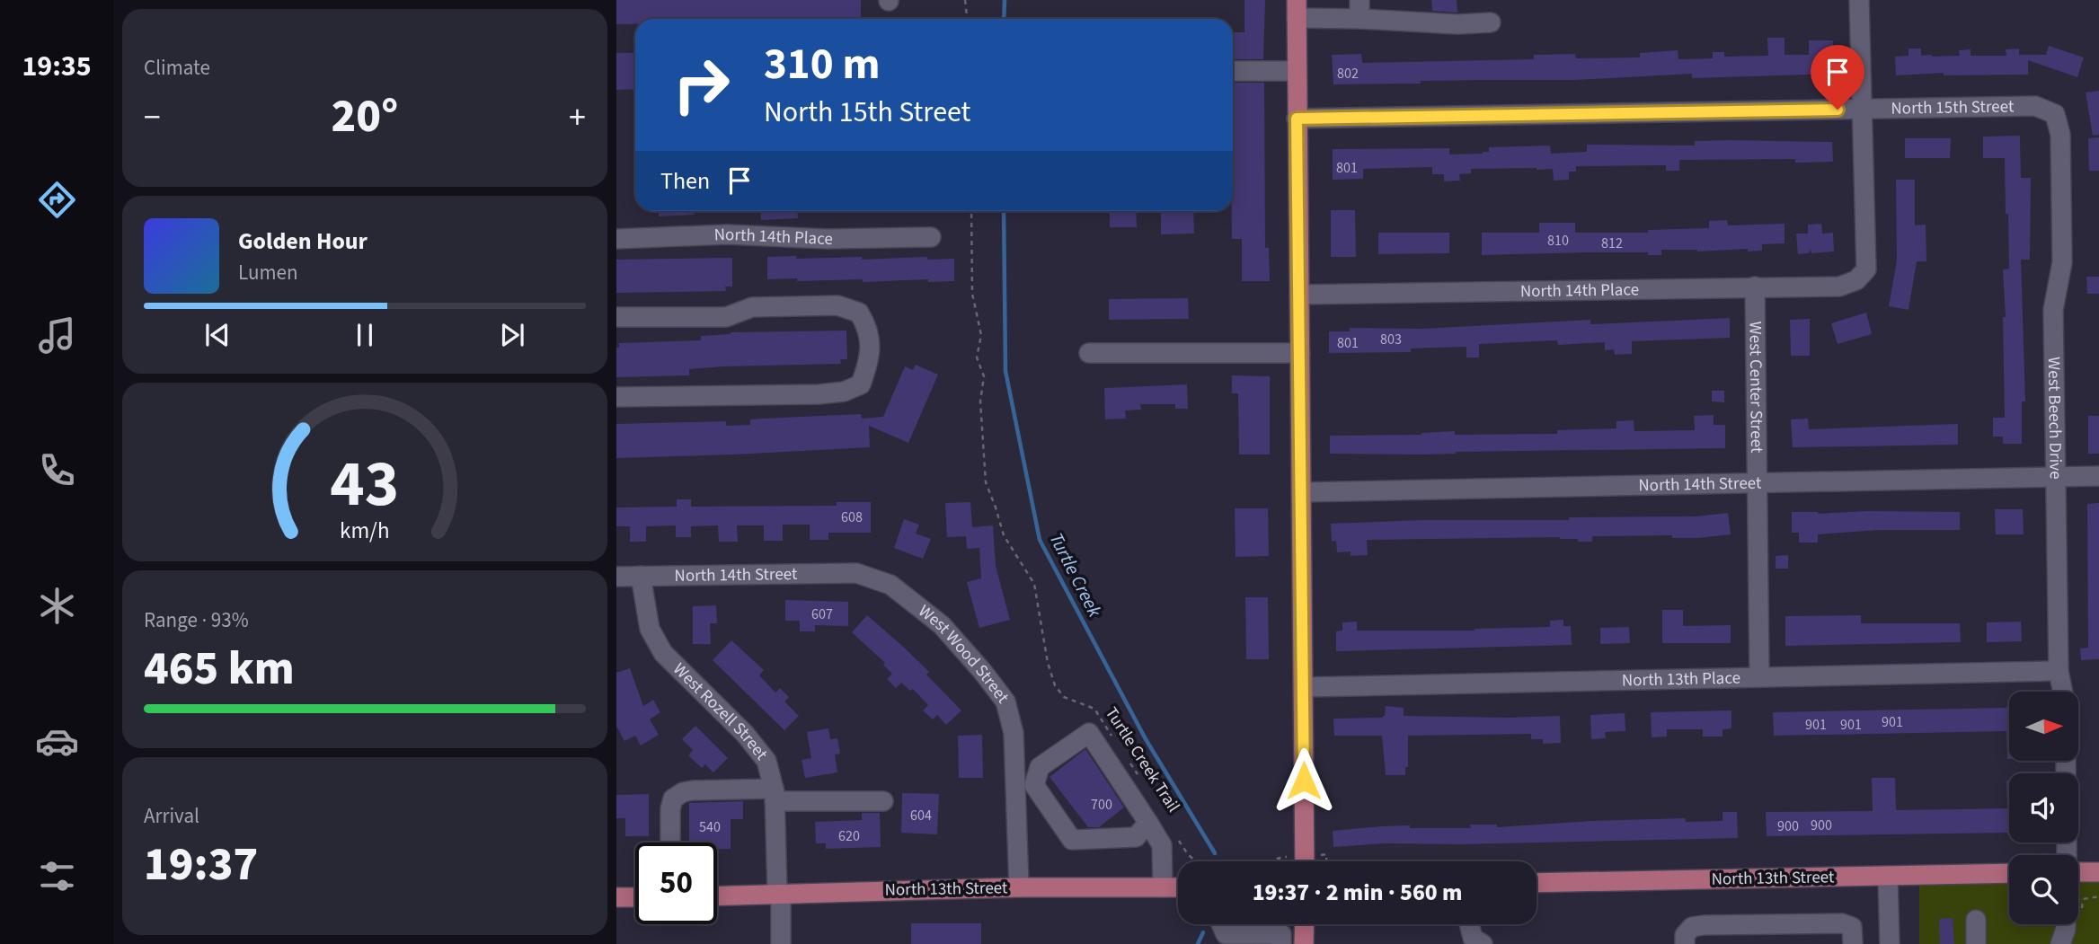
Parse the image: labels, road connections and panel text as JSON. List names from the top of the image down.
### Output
{
  "streets": {
    "main road": ["North 13th Street"],
    "street": [
      "North 15th Street",
      "North 14th Place",
      "West Center Street",
      "West Beech Drive",
      "North 14th Street",
      "West Wood Street",
      "North 13th Place",
      "West Rozell Street"
    ],
    "path": ["Turtle Creek Trail"]
  },
  "crossings": [
    ["North 15th Street", "North 14th Place"],
    ["North 15th Street", "West Beech Drive"],
    ["North 14th Place", "West Center Street"],
    ["West Center Street", "North 14th Street"],
    ["West Center Street", "North 13th Place"],
    ["West Beech Drive", "North 14th Street"],
    ["West Beech Drive", "North 13th Place"],
    ["North 14th Street", "West Wood Street"],
    ["North 14th Street", "West Rozell Street"],
    ["West Wood Street", "North 13th Street"],
    ["West Rozell Street", "North 13th Street"]
  ],
  "water": ["Turtle Creek"],
  "house_numbers": [
    "802",
    "801",
    "810",
    "812",
    "803",
    "801",
    "608",
    "607",
    "901",
    "901",
    "901",
    "700",
    "604",
    "900",
    "900",
    "540",
    "620"
  ],
  "north": "right",
  "page": {
    "tabs": "19:35",
    "tile": [
      "Climate",
      ["Range · 93%", "465 km"],
      ["Arrival", "19:37"]
    ],
    "turn": ["310 m", "North 15th Street"],
    "heat": ["−", "20°", "+"],
    "then": "Then",
    "song": ["Golden Hour", "Lumen"],
    "limit": "50",
    "trip": "19:37 · 2 min · 560 m",
    "gauge": ["43", "km/h"]
  }
}
